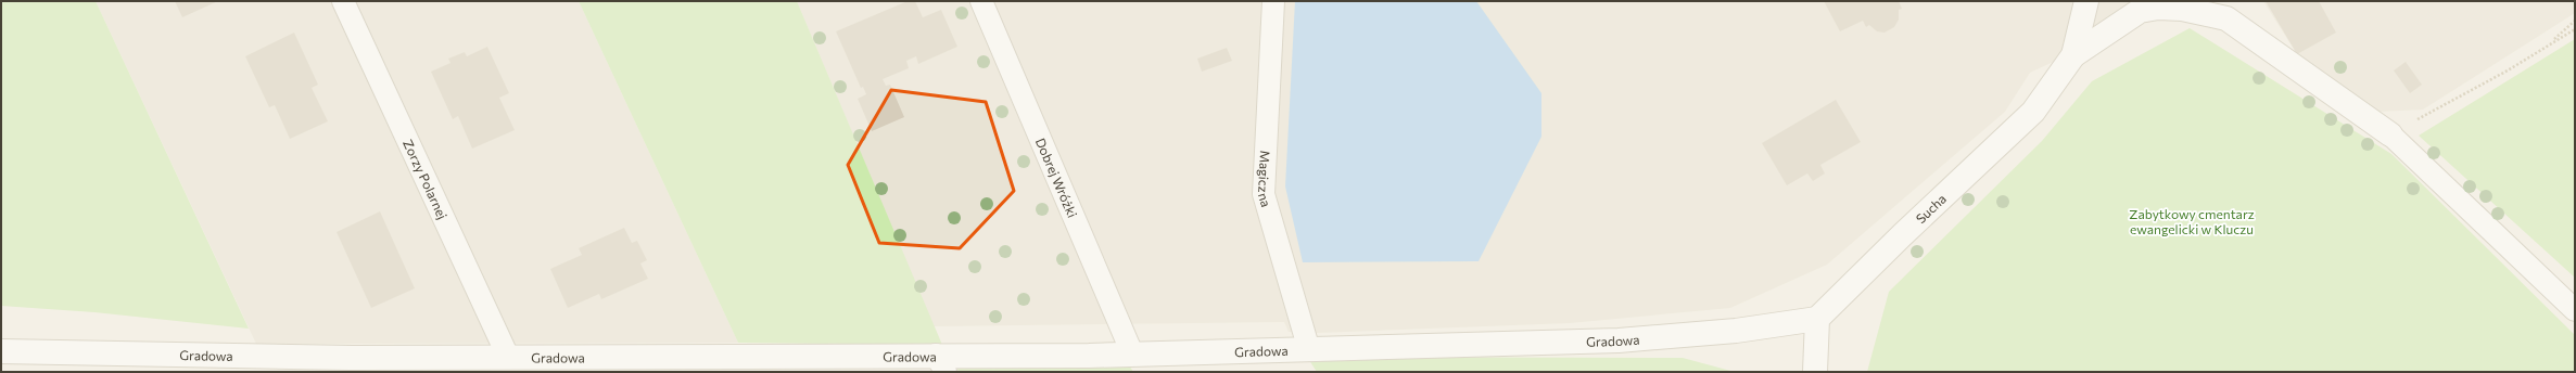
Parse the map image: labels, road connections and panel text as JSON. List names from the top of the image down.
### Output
{
  "streets": {
    "street": ["Sucha", "Gradowa"],
    "lane": ["Dobrej Wróżki", "Zorzy Polarnej", "Magiczna"]
  },
  "crossings": [
    ["Dobrej Wróżki", "Gradowa"],
    ["Zorzy Polarnej", "Gradowa"],
    ["Magiczna", "Gradowa"],
    ["Sucha", "Gradowa"]
  ],
  "parks": ["Zabytkowy cmentarz ewangelicki w Kluczu"]
}
